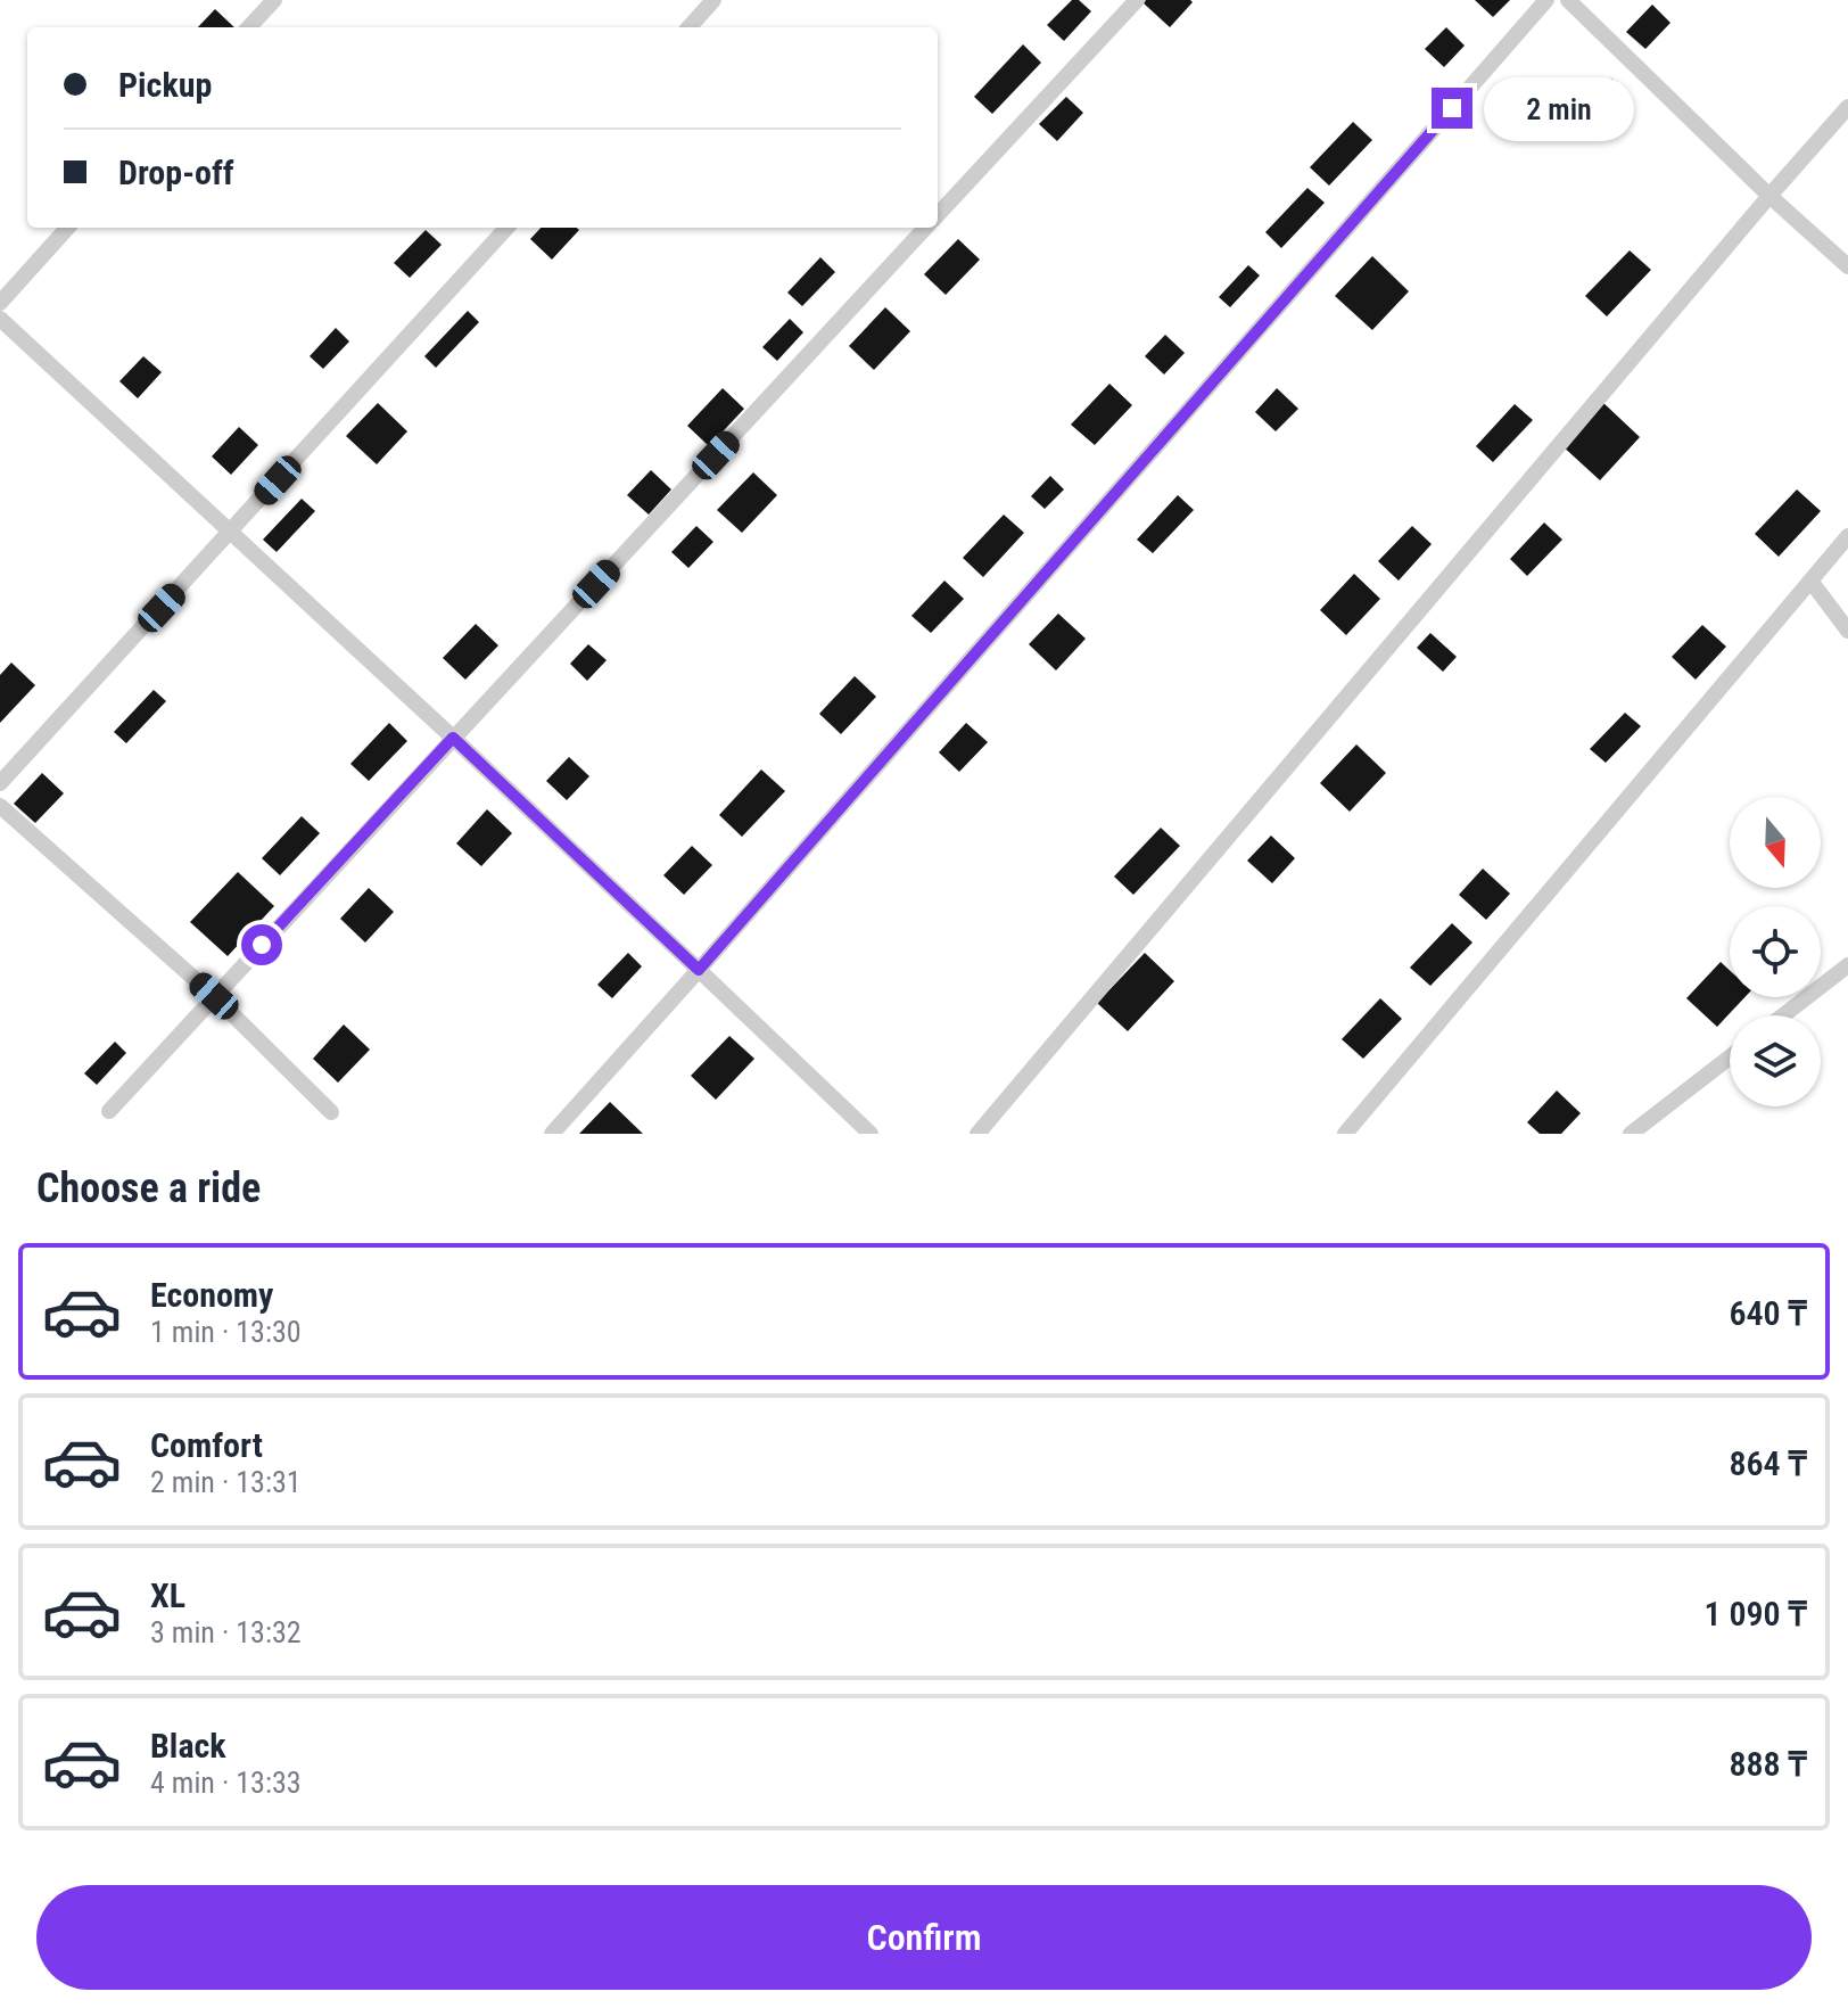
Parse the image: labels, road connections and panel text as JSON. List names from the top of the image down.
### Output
{
  "north": "bottom",
  "page": {
    "banner": ["Pickup", "Drop-off"],
    "bubble": "2 min",
    "heading": "Choose a ride",
    "list": [
      {
        "name": "Economy",
        "note": "1 min · 13:30",
        "value": "640 ₸"
      },
      {
        "name": "Comfort",
        "note": "2 min · 13:31",
        "value": "864 ₸"
      },
      {
        "name": "XL",
        "note": "3 min · 13:32",
        "value": "1 090 ₸"
      },
      {
        "name": "Black",
        "note": "4 min · 13:33",
        "value": "888 ₸"
      }
    ],
    "buttons": "Confirm"
  }
}
